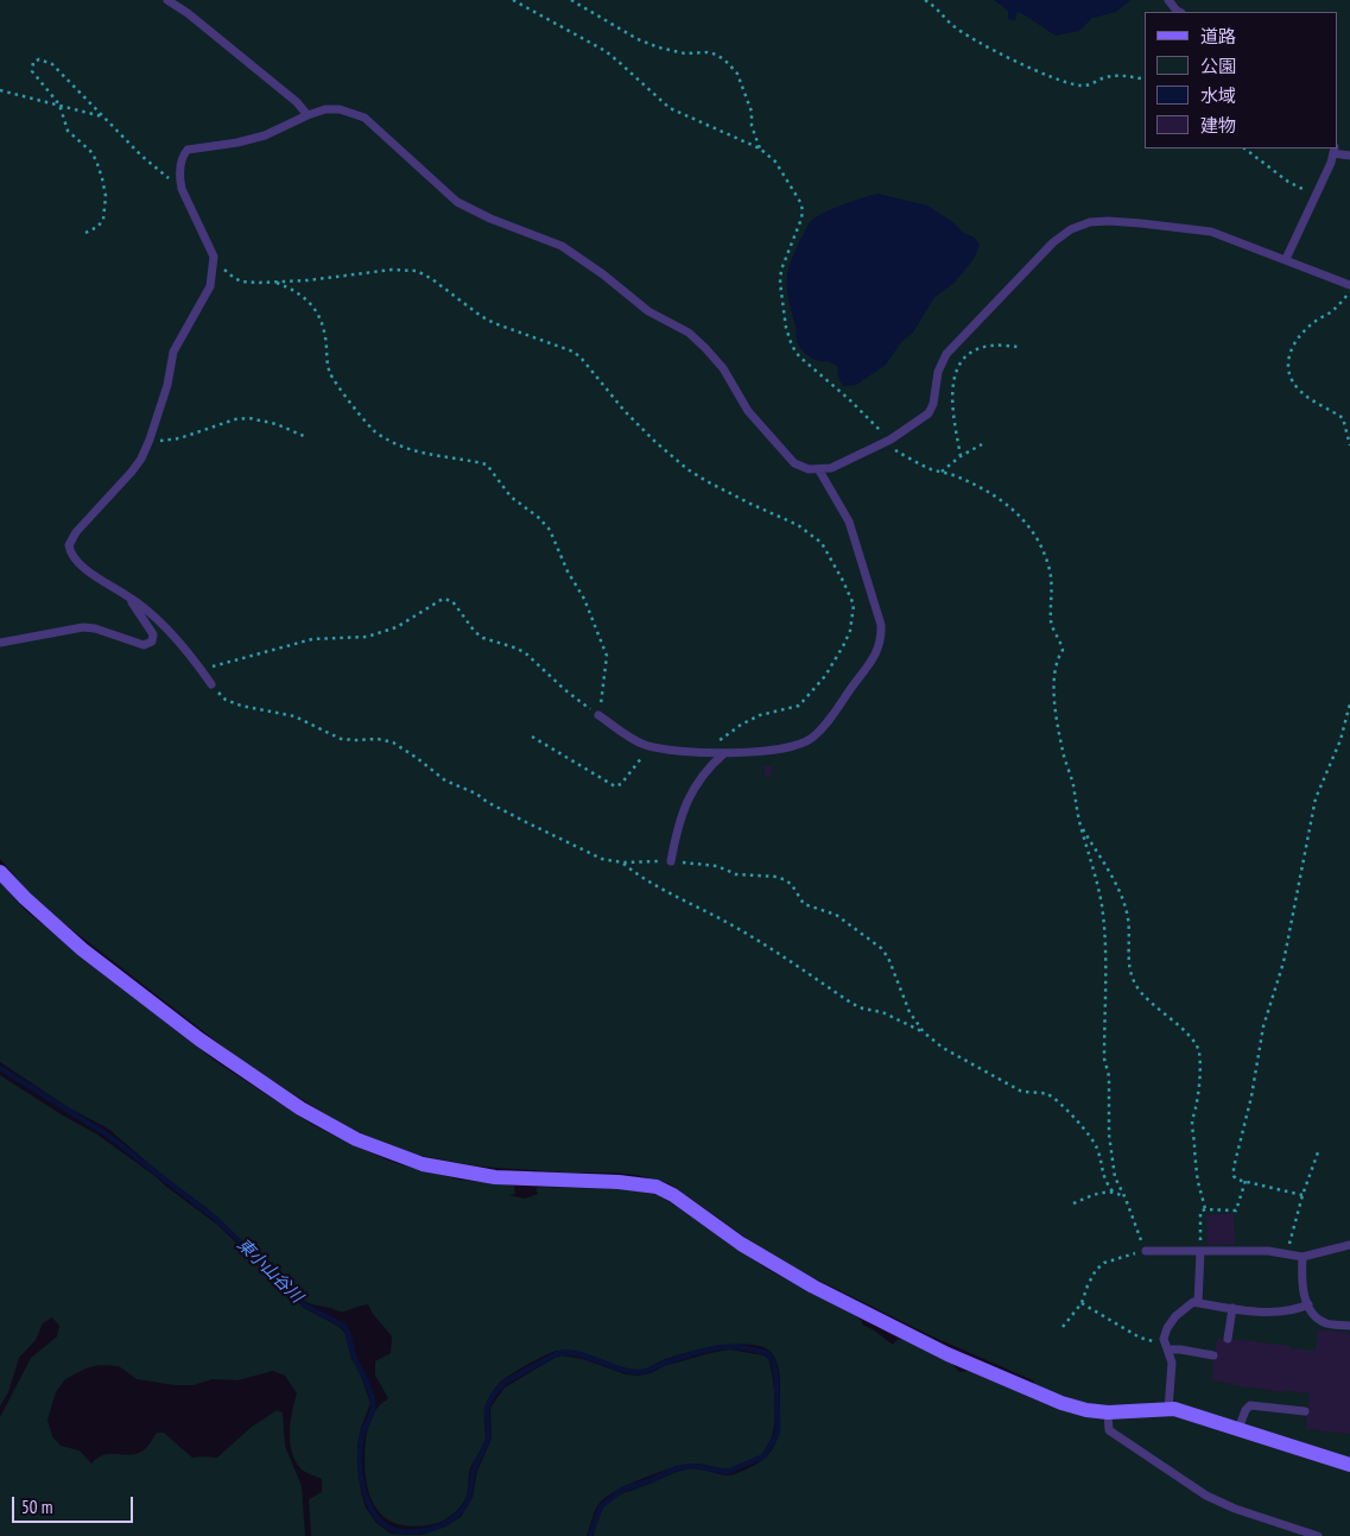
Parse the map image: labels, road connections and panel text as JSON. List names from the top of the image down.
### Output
{
  "water": ["東小山谷川"],
  "legend": [
    "道路",
    "公園",
    "水域",
    "建物"
  ],
  "scale_bar": "50 m"
}
